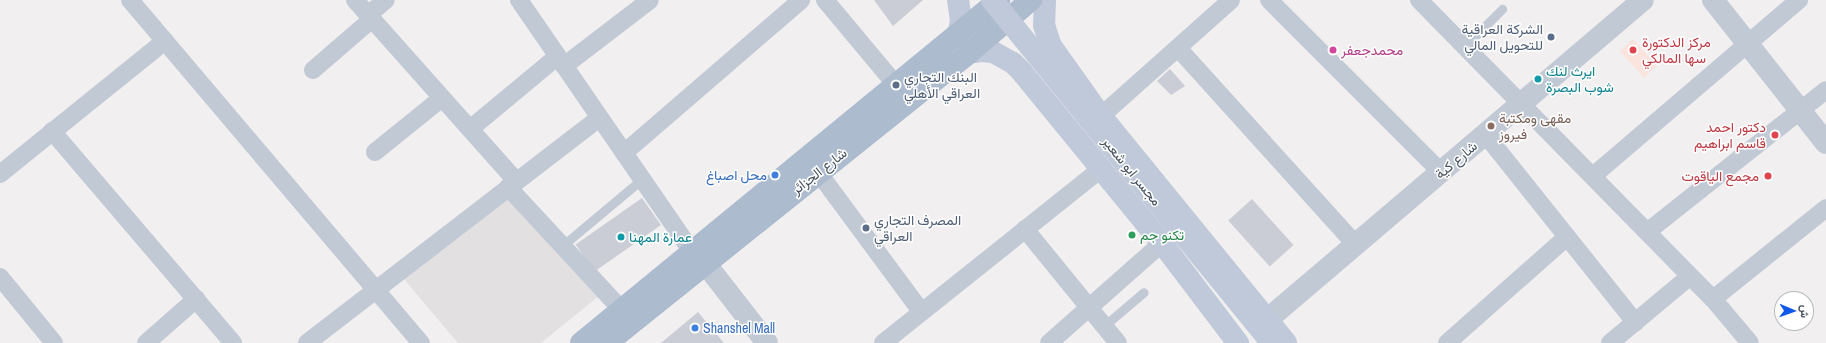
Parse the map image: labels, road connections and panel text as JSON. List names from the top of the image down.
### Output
{
  "streets": {
    "main road": ["شارع الجزائر", "مجسر ابو شعير"],
    "street": ["شارع كية"]
  },
  "places": [
    "الشركة العراقية للتحويل المالي",
    "محمدجعفر",
    "مركز الدكتورة سها المالكي",
    "ايرث لنك شوب البصرة",
    "البنك التجاري العراقي الأهلي",
    "مقهى ومكتبة فيروز",
    "دكتور احمد قاسم ابراهيم",
    "محل اصباغ",
    "مجمع الياقوت",
    "المصرف التجاري العراقي",
    "تكنو جم",
    "عمارة المهنا",
    "Shanshel Mall"
  ],
  "north": "right"
}
